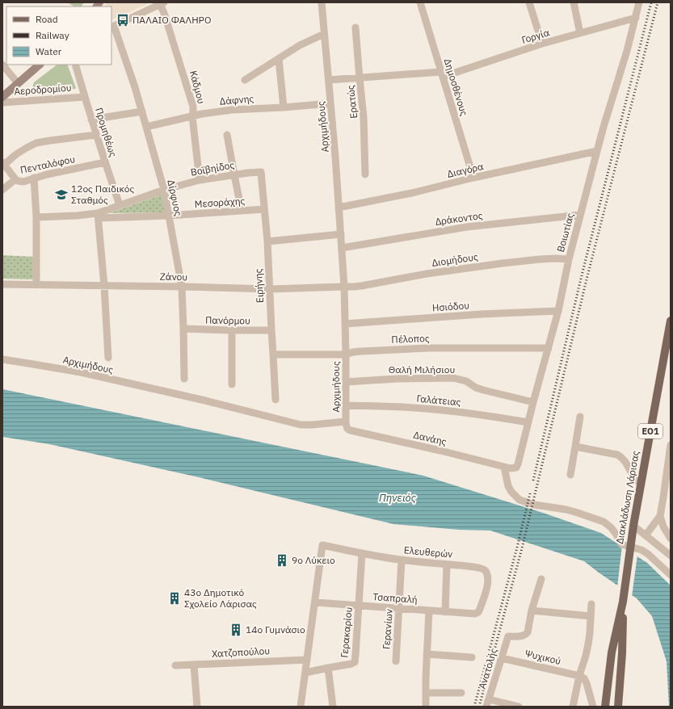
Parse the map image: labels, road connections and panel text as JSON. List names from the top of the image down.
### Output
{
  "streets": {
    "main road": ["ΕΟ1", "Διακλάδωση Λάρισας"],
    "street": [
      "Γοργία",
      "Κάδμου",
      "Δημοσθένους",
      "Αεροδρομίου",
      "Δάφνης",
      "Ερατώς",
      "Αρχιμήδους",
      "Προμηθέως",
      "Πενταλόφου",
      "Βοϊβηίδος",
      "Διαγόρα",
      "Δίρφυος",
      "Μεσοράχης",
      "Δράκοντος",
      "Βοιωτίας",
      "Διομήδους",
      "Ζάνου",
      "Ειρήνης",
      "Ησιόδου",
      "Πανόρμου",
      "Πέλοπος",
      "Θαλή Μιλήσιου",
      "Γαλάτειας",
      "Δανάης",
      "Ελευθερών",
      "Τσαπραλή",
      "Γερανίων",
      "Γερακαρίου",
      "Χατζοπούλου",
      "Ψυχικού",
      "Ανατολής"
    ]
  },
  "crossings": [
    ["Γοργία", "Δημοσθένους"],
    ["Γοργία", "Ερατώς"],
    ["Γοργία", "Αρχιμήδους"],
    ["Γοργία", "Βοιωτίας"],
    ["Κάδμου", "Δάφνης"],
    ["Κάδμου", "Βοϊβηίδος"],
    ["Δημοσθένους", "Διαγόρα"],
    ["Αεροδρομίου", "Προμηθέως"],
    ["Δάφνης", "Αρχιμήδους"],
    ["Δάφνης", "Δίρφυος"],
    ["Αρχιμήδους", "Διαγόρα"],
    ["Αρχιμήδους", "Δράκοντος"],
    ["Αρχιμήδους", "Διομήδους"],
    ["Αρχιμήδους", "Ζάνου"],
    ["Αρχιμήδους", "Ησιόδου"],
    ["Αρχιμήδους", "Πέλοπος"],
    ["Αρχιμήδους", "Θαλή Μιλήσιου"],
    ["Αρχιμήδους", "Γαλάτειας"],
    ["Αρχιμήδους", "Δανάης"],
    ["Προμηθέως", "Πενταλόφου"],
    ["Προμηθέως", "Βοϊβηίδος"],
    ["Βοϊβηίδος", "Δίρφυος"],
    ["Βοϊβηίδος", "Μεσοράχης"],
    ["Βοϊβηίδος", "Ειρήνης"],
    ["Διαγόρα", "Βοιωτίας"],
    ["Δίρφυος", "Μεσοράχης"],
    ["Δίρφυος", "Ζάνου"],
    ["Δίρφυος", "Πανόρμου"],
    ["Μεσοράχης", "Ειρήνης"],
    ["Δράκοντος", "Βοιωτίας"],
    ["Βοιωτίας", "Διομήδους"],
    ["Βοιωτίας", "Ησιόδου"],
    ["Βοιωτίας", "Πέλοπος"],
    ["Βοιωτίας", "Θαλή Μιλήσιου"],
    ["Βοιωτίας", "Γαλάτειας"],
    ["Βοιωτίας", "Δανάης"],
    ["Διομήδους", "Ζάνου"],
    ["Ζάνου", "Ειρήνης"],
    ["Ειρήνης", "Πανόρμου"],
    ["Ειρήνης", "Πέλοπος"],
    ["Ελευθερών", "Τσαπραλή"],
    ["Ελευθερών", "Γερανίων"],
    ["Ελευθερών", "Γερακαρίου"],
    ["Τσαπραλή", "Γερανίων"],
    ["Τσαπραλή", "Γερακαρίου"],
    ["Ψυχικού", "Ανατολής"]
  ],
  "water": ["Πηνειός"],
  "places": {
    "bus stop": ["ΠΑΛΑΙΟ ΦΑΛΗΡΟ"],
    "school or university": ["12ος Παιδικός Σταθμός"],
    "building": ["9ο Λύκειο", "43ο Δημοτικό Σχολείο Λάρισας", "14ο Γυμνάσιο"]
  },
  "legend": ["Road", "Railway", "Water"]
}
